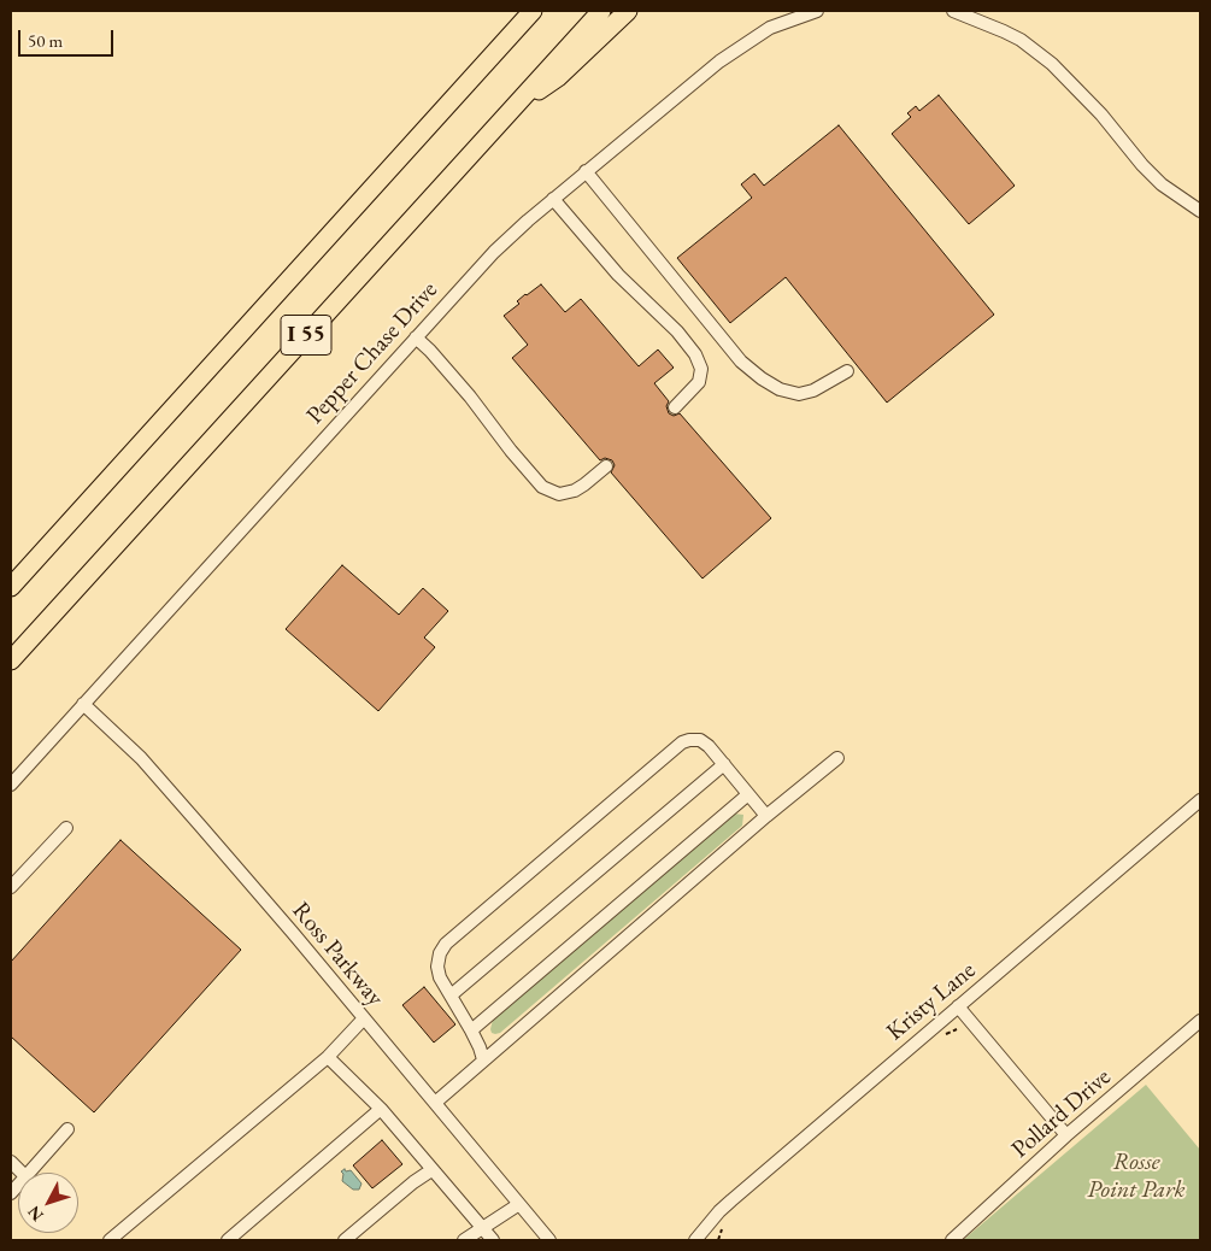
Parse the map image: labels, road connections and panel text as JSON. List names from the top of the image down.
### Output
{
  "streets": {
    "highway": ["I 55"],
    "street": [
      "Pepper Chase Drive",
      "Ross Parkway",
      "Kristy Lane",
      "Pollard Drive"
    ]
  },
  "crossings": [
    ["Pepper Chase Drive", "Ross Parkway"]
  ],
  "parks": ["Rosse Point Park"],
  "scale_bar": "50 m",
  "north": "bottom left"
}
